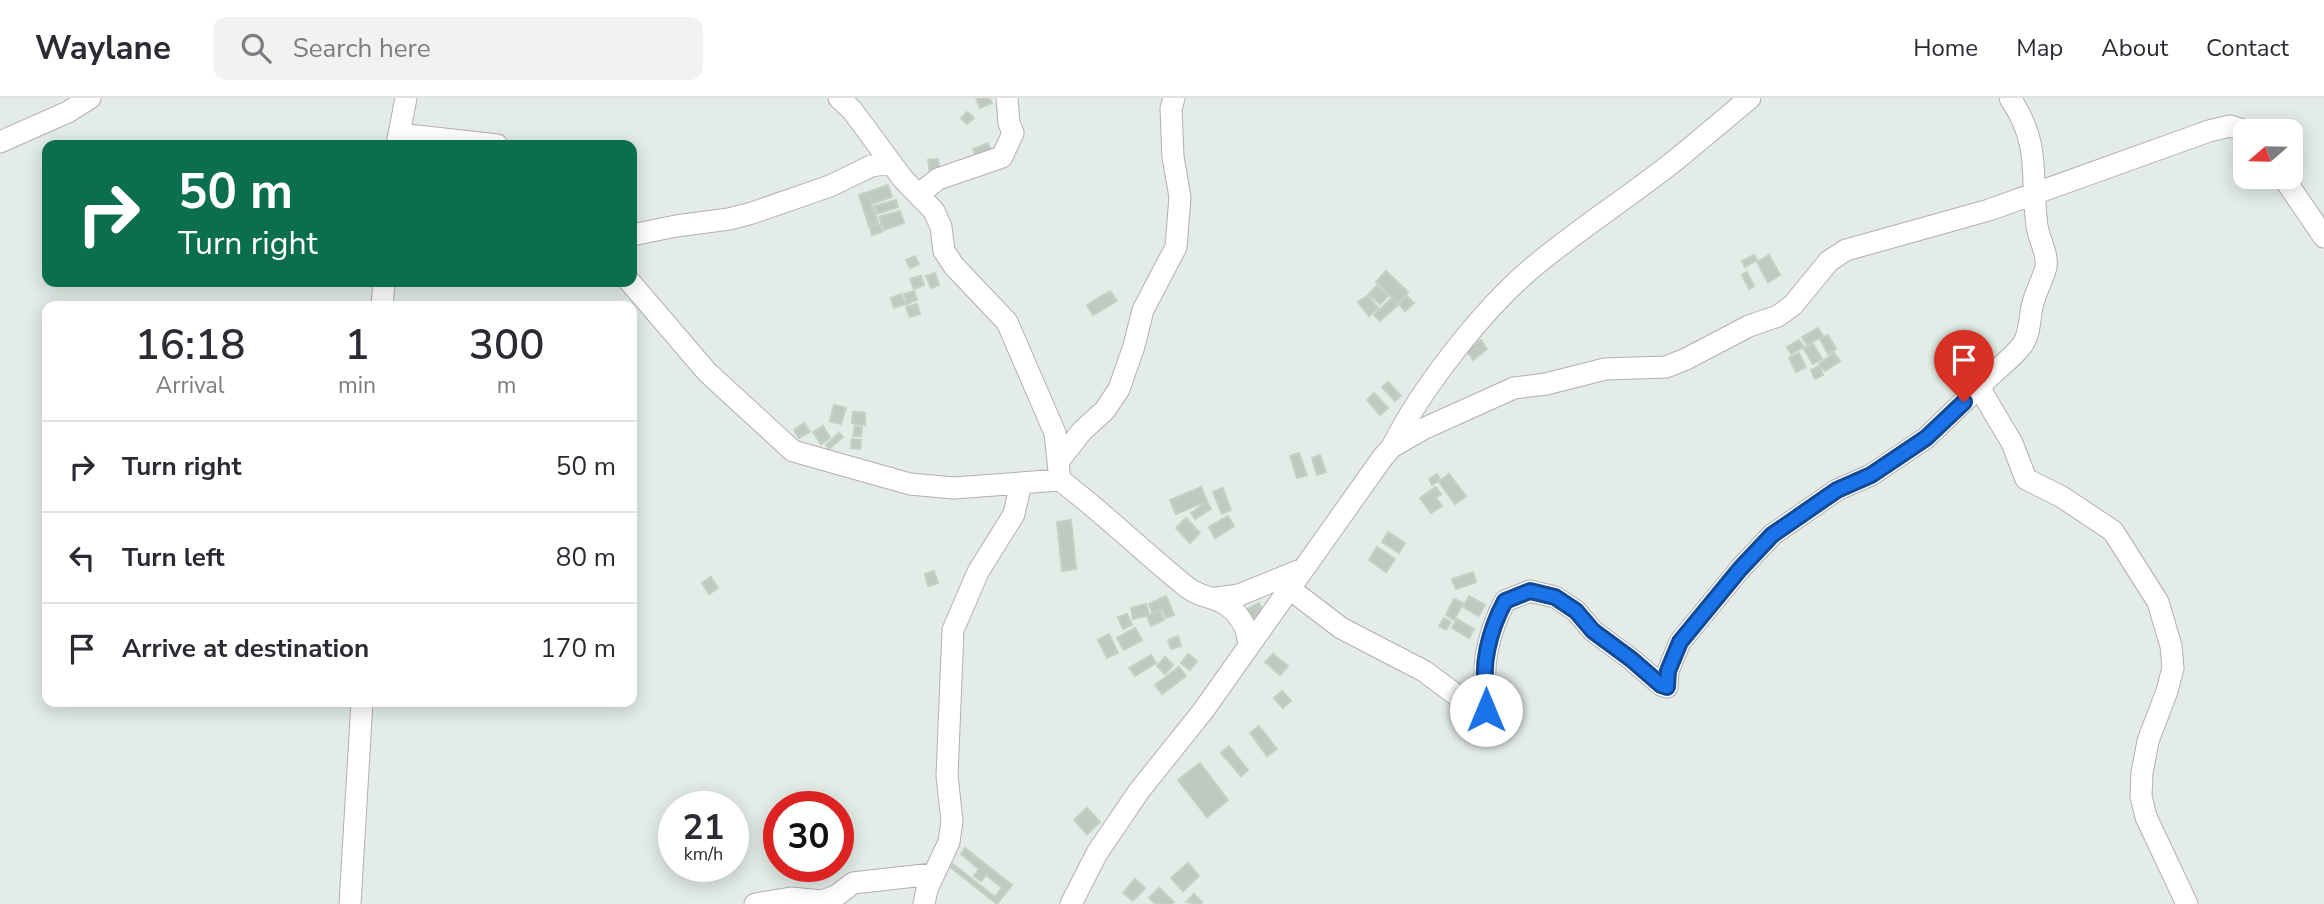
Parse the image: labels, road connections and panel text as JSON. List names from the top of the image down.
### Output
{
  "north": "left",
  "page": {
    "header": "Waylane",
    "search": "Search here",
    "nav": [
      "Home",
      "Map",
      "About",
      "Contact"
    ],
    "turn": ["50 m", "Turn right"],
    "eta": [
      "16:18",
      "Arrival",
      "1",
      "min",
      "300",
      "m"
    ],
    "list": [
      {
        "name": "Turn right",
        "value": "50 m"
      },
      {
        "name": "Turn left",
        "value": "80 m"
      },
      {
        "name": "Arrive at destination",
        "value": "170 m"
      }
    ],
    "speed": "21 km/h",
    "limit": "30"
  }
}
